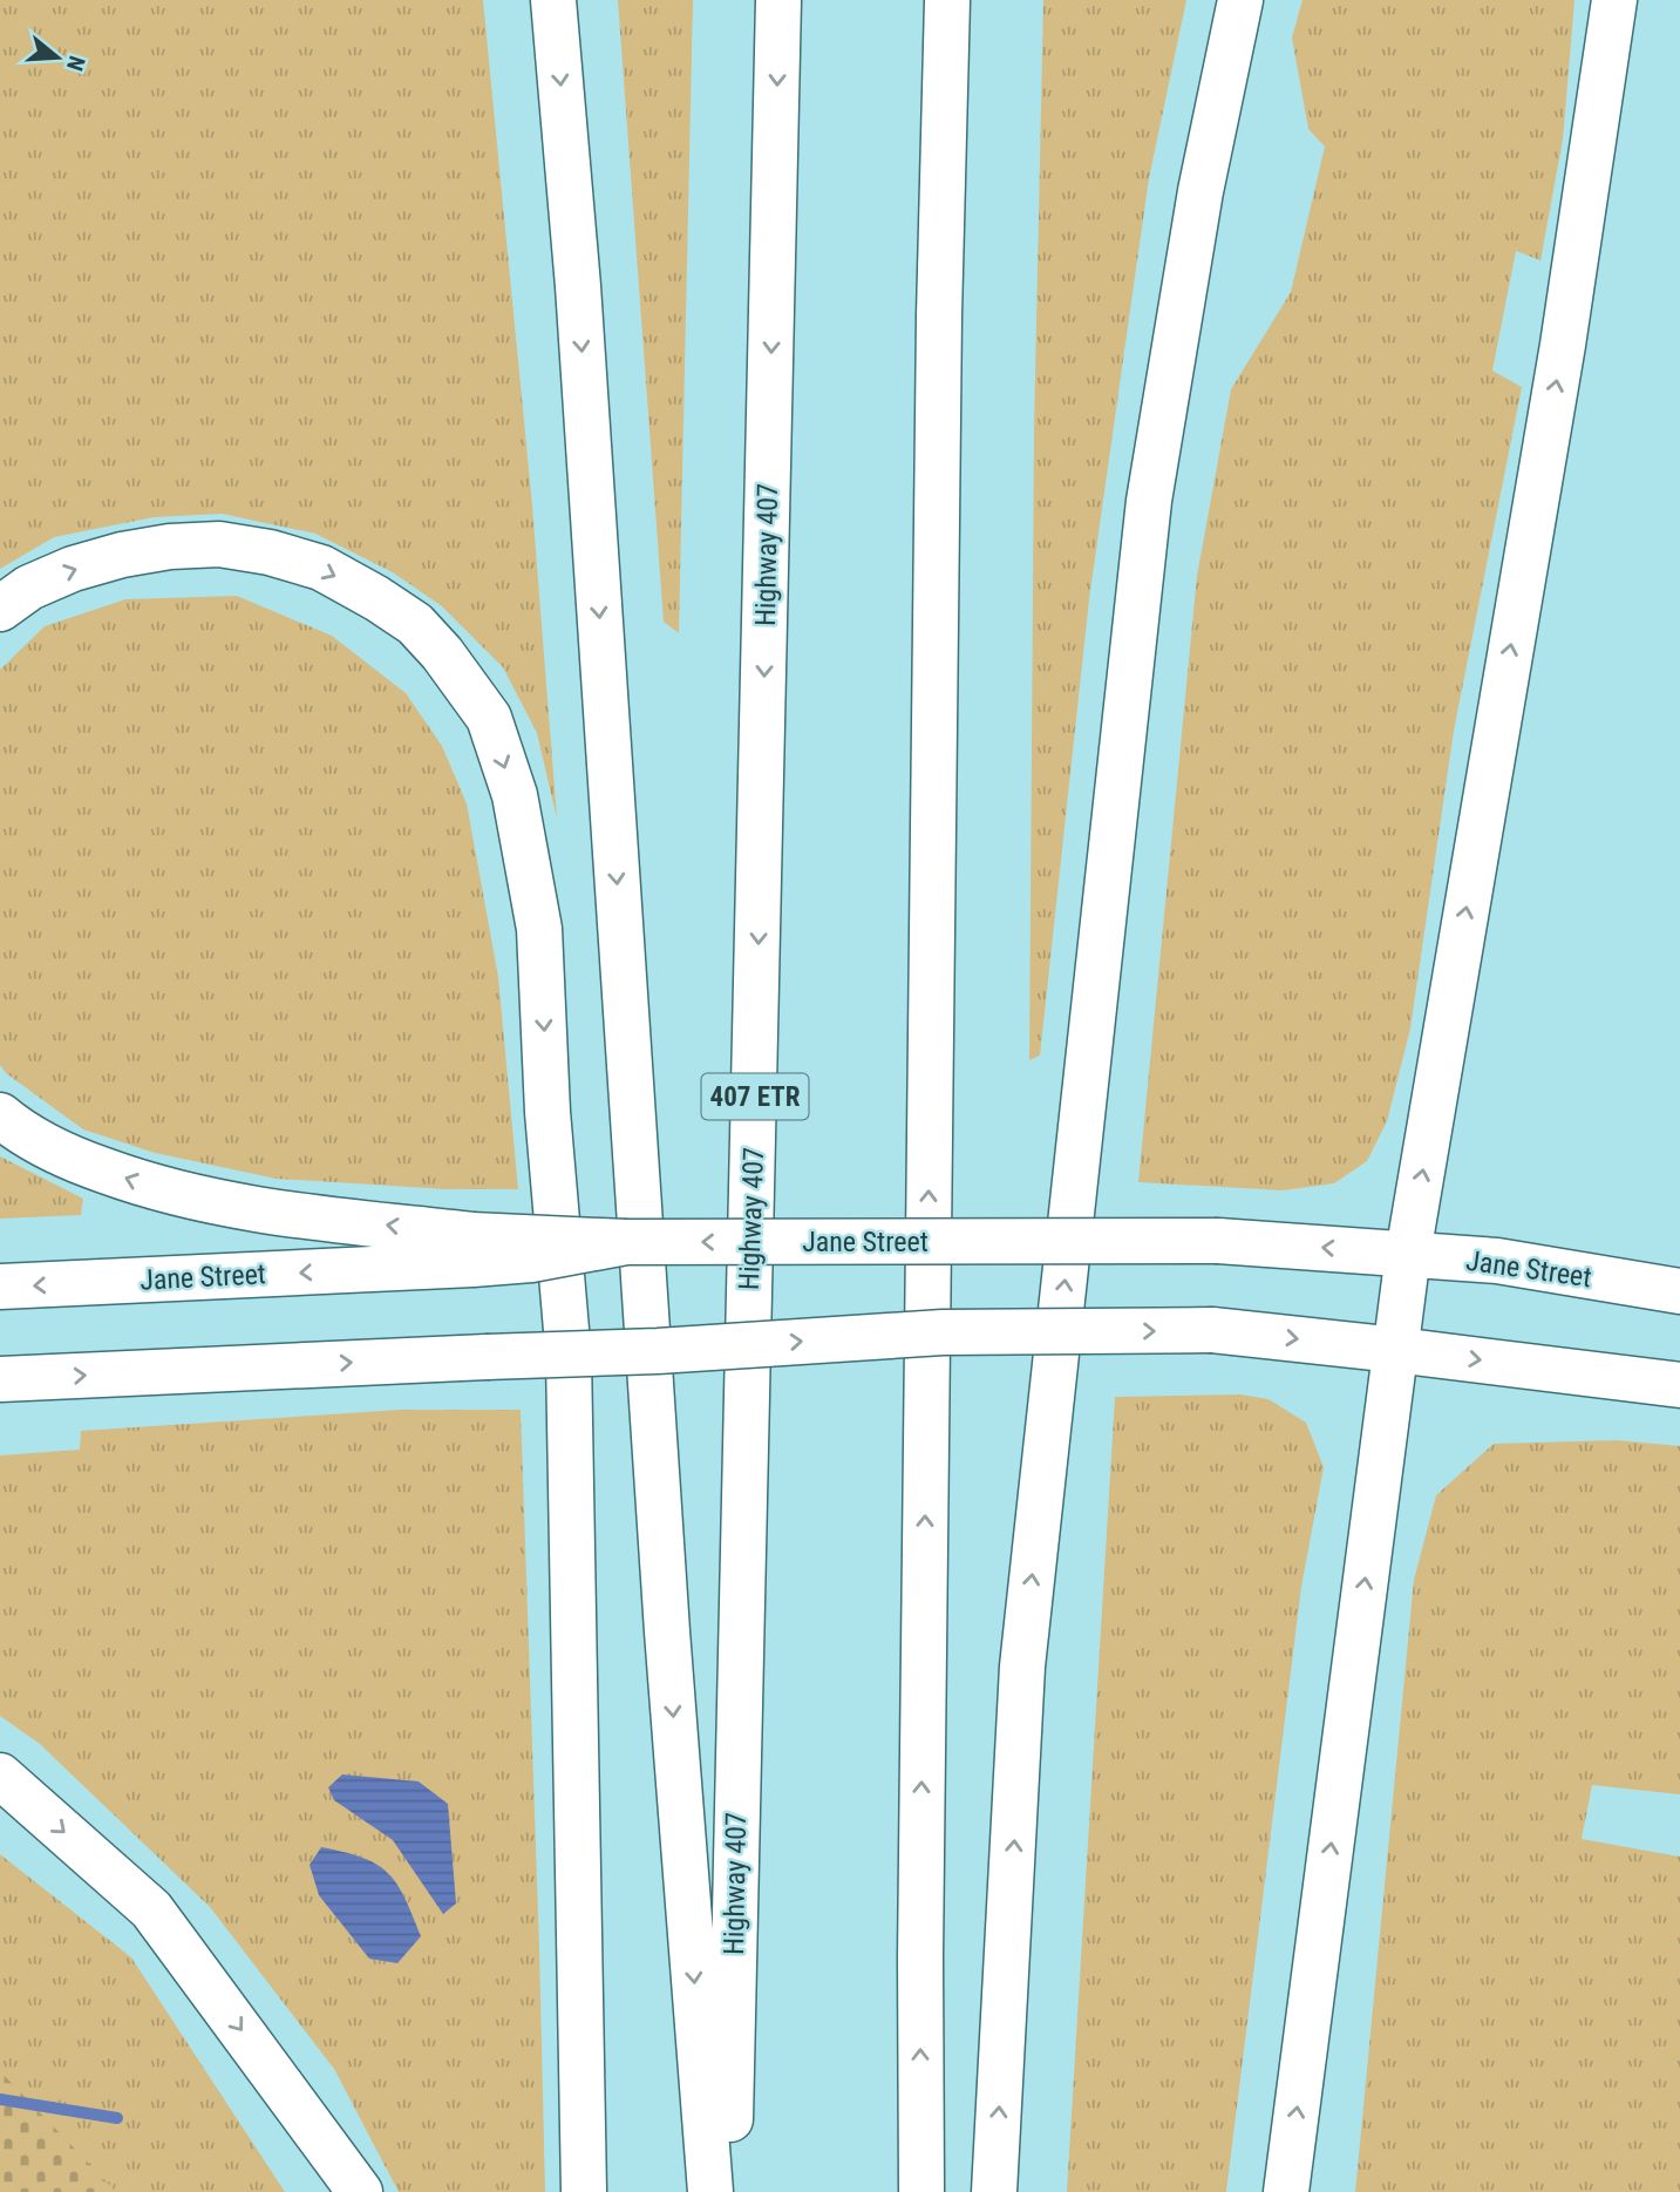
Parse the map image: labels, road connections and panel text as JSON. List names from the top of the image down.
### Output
{
  "streets": {
    "main road": ["Highway 407", "407 ETR", "Jane Street"]
  },
  "north": "right"
}
